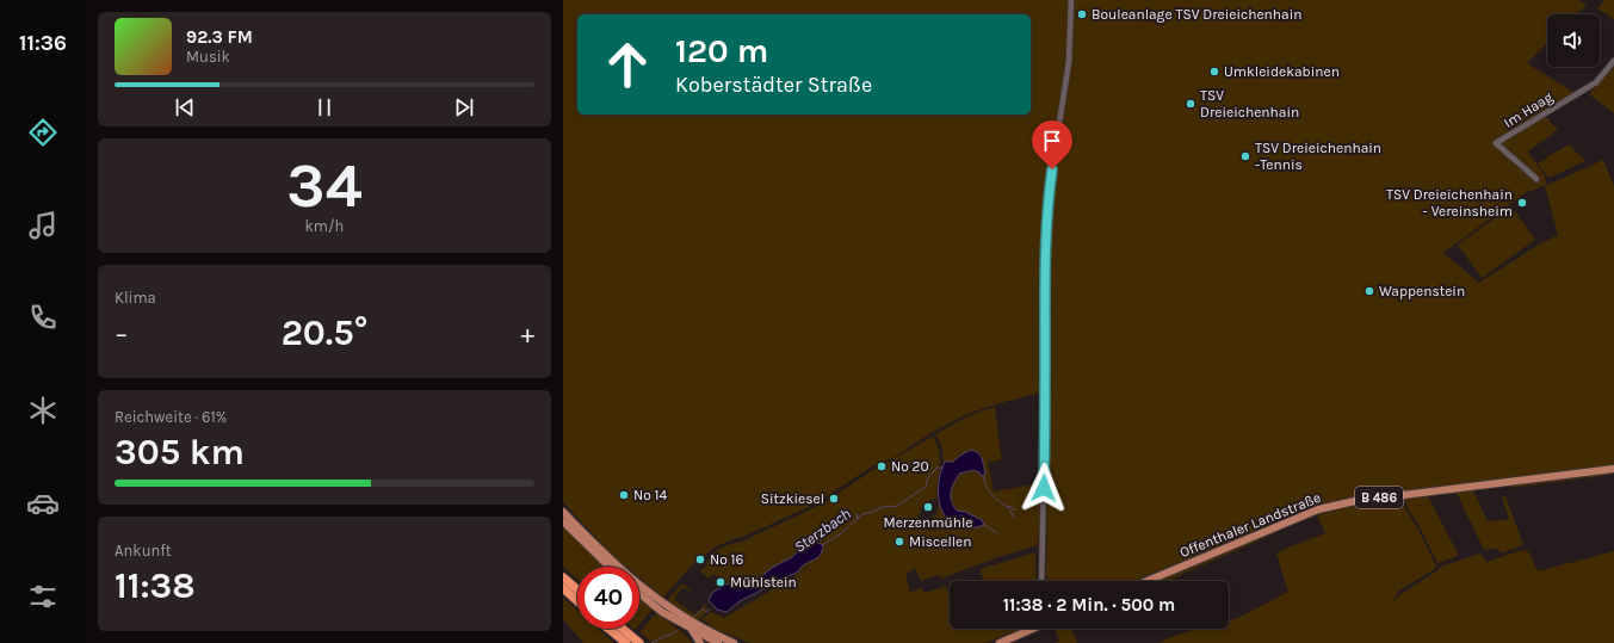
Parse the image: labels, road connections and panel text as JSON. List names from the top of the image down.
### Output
{
  "streets": {
    "main road": ["B 486", "Offenthaler Landstraße"],
    "street": ["Im Haag"]
  },
  "water": ["Sterzbach"],
  "places": [
    "Bouleanlage TSV Dreieichenhain",
    "Umkleidekabinen",
    "TSV Dreieichenhain",
    "TSV Dreieichenhain -Tennis",
    "TSV Dreieichenhain - Vereinsheim",
    "Wappenstein",
    "No 20",
    "No 14",
    "Sitzkiesel",
    "Merzenmühle",
    "Miscellen",
    "No 16",
    "Mühlstein"
  ],
  "page": {
    "tabs": "11:36",
    "turn": ["120 m", "Koberstädter Straße"],
    "song": ["92.3 FM", "Musik"],
    "tile": [
      ["34", "km/h"],
      "Klima",
      ["Reichweite · 61%", "305 km"],
      ["Ankunft", "11:38"]
    ],
    "heat": ["−", "20.5°", "+"],
    "limit": "40",
    "trip": "11:38 · 2 Min. · 500 m"
  }
}
